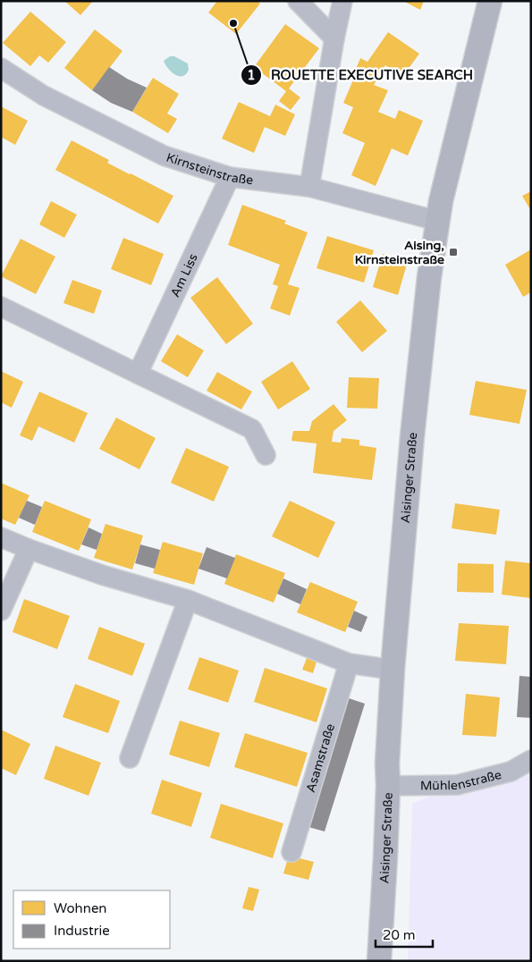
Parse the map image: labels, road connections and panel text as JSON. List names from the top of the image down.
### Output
{
  "streets": {
    "main road": ["Aisinger Straße"],
    "street": [
      "Kirnsteinstraße",
      "Am Liss",
      "Asamstraße",
      "Mühlenstraße"
    ]
  },
  "crossings": [
    ["Kirnsteinstraße", "Am Liss"],
    ["Kirnsteinstraße", "Aisinger Straße"],
    ["Aisinger Straße", "Mühlenstraße"]
  ],
  "places": {
    "other": ["ROUETTE EXECUTIVE SEARCH"],
    "transit": ["Aising, Kirnsteinstraße"]
  },
  "legend": ["Wohnen", "Industrie"],
  "scale_bar": "20 m"
}
